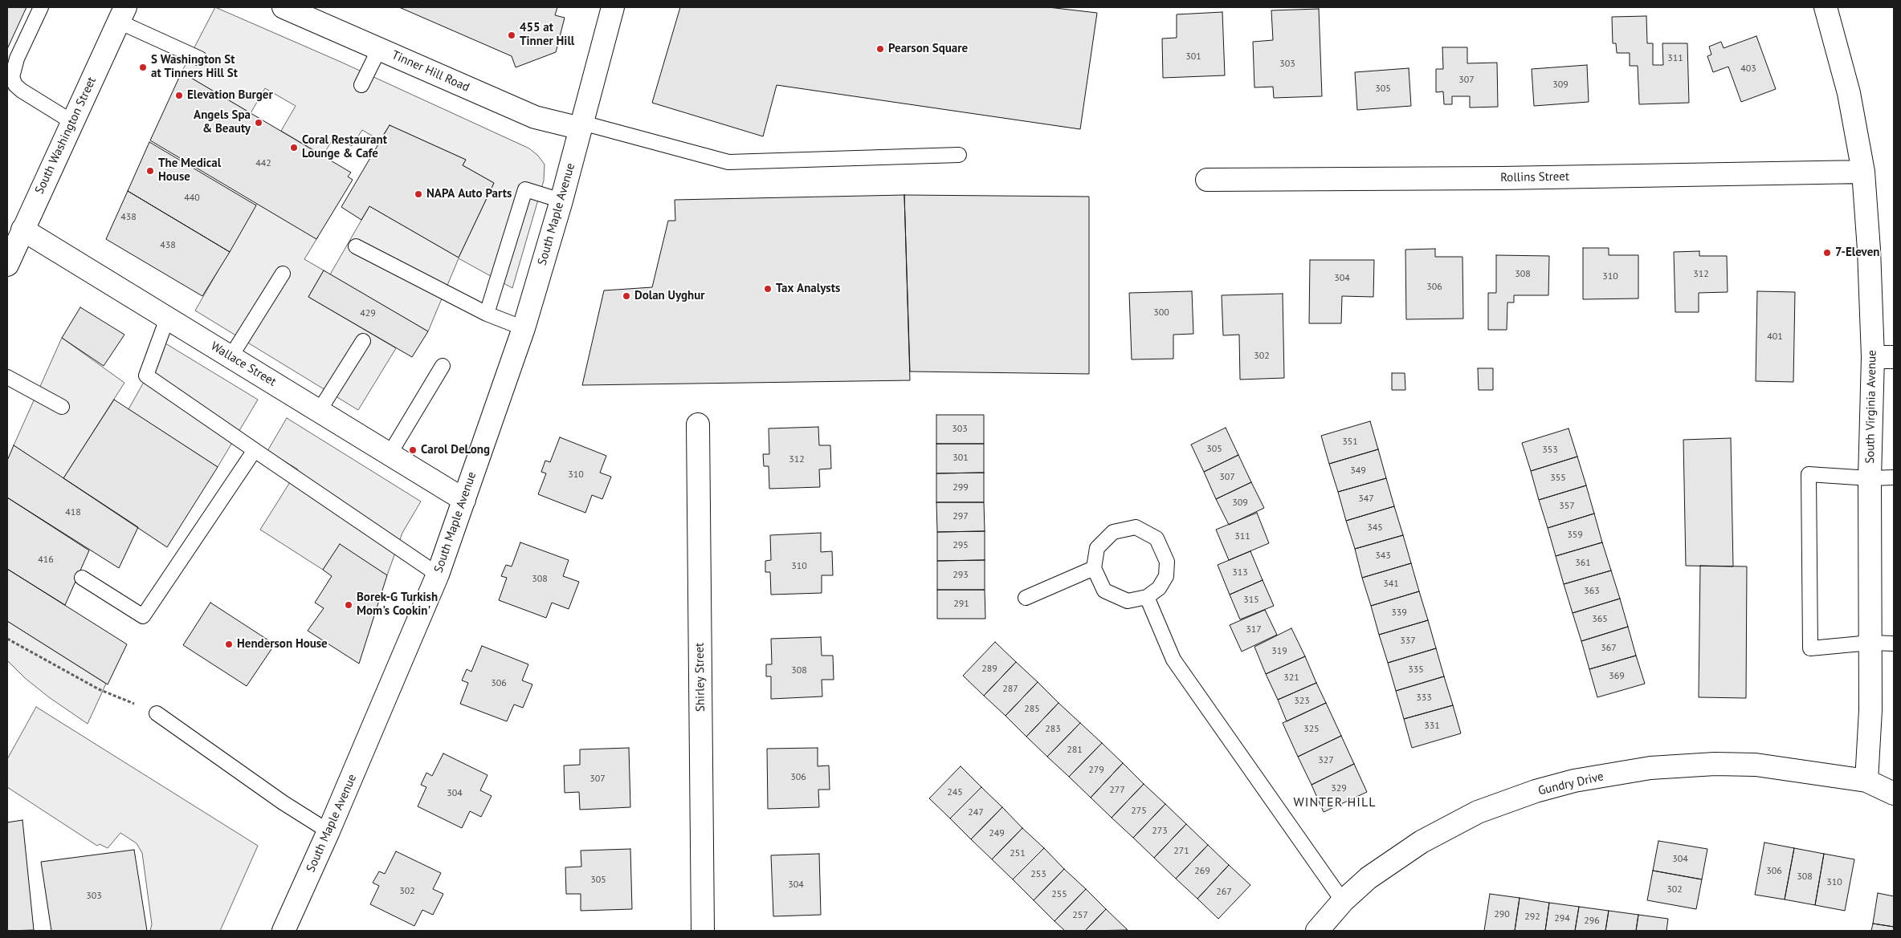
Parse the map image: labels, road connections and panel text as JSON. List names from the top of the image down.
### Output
{
  "streets": {
    "street": [
      "Tinner Hill Road",
      "South Washington Street",
      "Rollins Street",
      "South Maple Avenue",
      "Wallace Street",
      "South Virginia Avenue",
      "Shirley Street",
      "Gundry Drive"
    ]
  },
  "crossings": [
    ["Tinner Hill Road", "South Maple Avenue"],
    ["South Washington Street", "Wallace Street"],
    ["Rollins Street", "South Virginia Avenue"],
    ["South Maple Avenue", "Wallace Street"],
    ["South Virginia Avenue", "Gundry Drive"]
  ],
  "districts": ["WINTER HILL"],
  "places": [
    "455 at Tinner Hill",
    "Pearson Square",
    "S Washington St at Tinners Hill St",
    "Elevation Burger",
    "Angels Spa & Beauty",
    "Coral Restaurant Lounge & Cafe",
    "The Medical House",
    "NAPA Auto Parts",
    "7-Eleven",
    "Tax Analysts",
    "Dolan Uyghur",
    "Carol DeLong",
    "Borek-G Turkish Mom's Cookin'",
    "Henderson House"
  ],
  "house_numbers": [
    "301",
    "311",
    "303",
    "403",
    "307",
    "309",
    "305",
    "442",
    "440",
    "438",
    "438",
    "308",
    "312",
    "310",
    "304",
    "306",
    "300",
    "429",
    "401",
    "302",
    "303",
    "351",
    "305",
    "353",
    "301",
    "312",
    "349",
    "310",
    "307",
    "355",
    "299",
    "347",
    "309",
    "357",
    "418",
    "297",
    "345",
    "359",
    "311",
    "295",
    "343",
    "416",
    "361",
    "310",
    "313",
    "293",
    "308",
    "341",
    "363",
    "315",
    "291",
    "339",
    "365",
    "317",
    "337",
    "367",
    "319",
    "289",
    "335",
    "308",
    "369",
    "321",
    "306",
    "287",
    "333",
    "323",
    "285",
    "331",
    "283",
    "325",
    "281",
    "327",
    "279",
    "306",
    "307",
    "329",
    "277",
    "245",
    "304",
    "275",
    "247",
    "273",
    "249",
    "271",
    "251",
    "304",
    "269",
    "306",
    "253",
    "308",
    "305",
    "310",
    "304",
    "302",
    "302",
    "267",
    "255",
    "303",
    "290",
    "257",
    "292",
    "294",
    "296"
  ]
}
